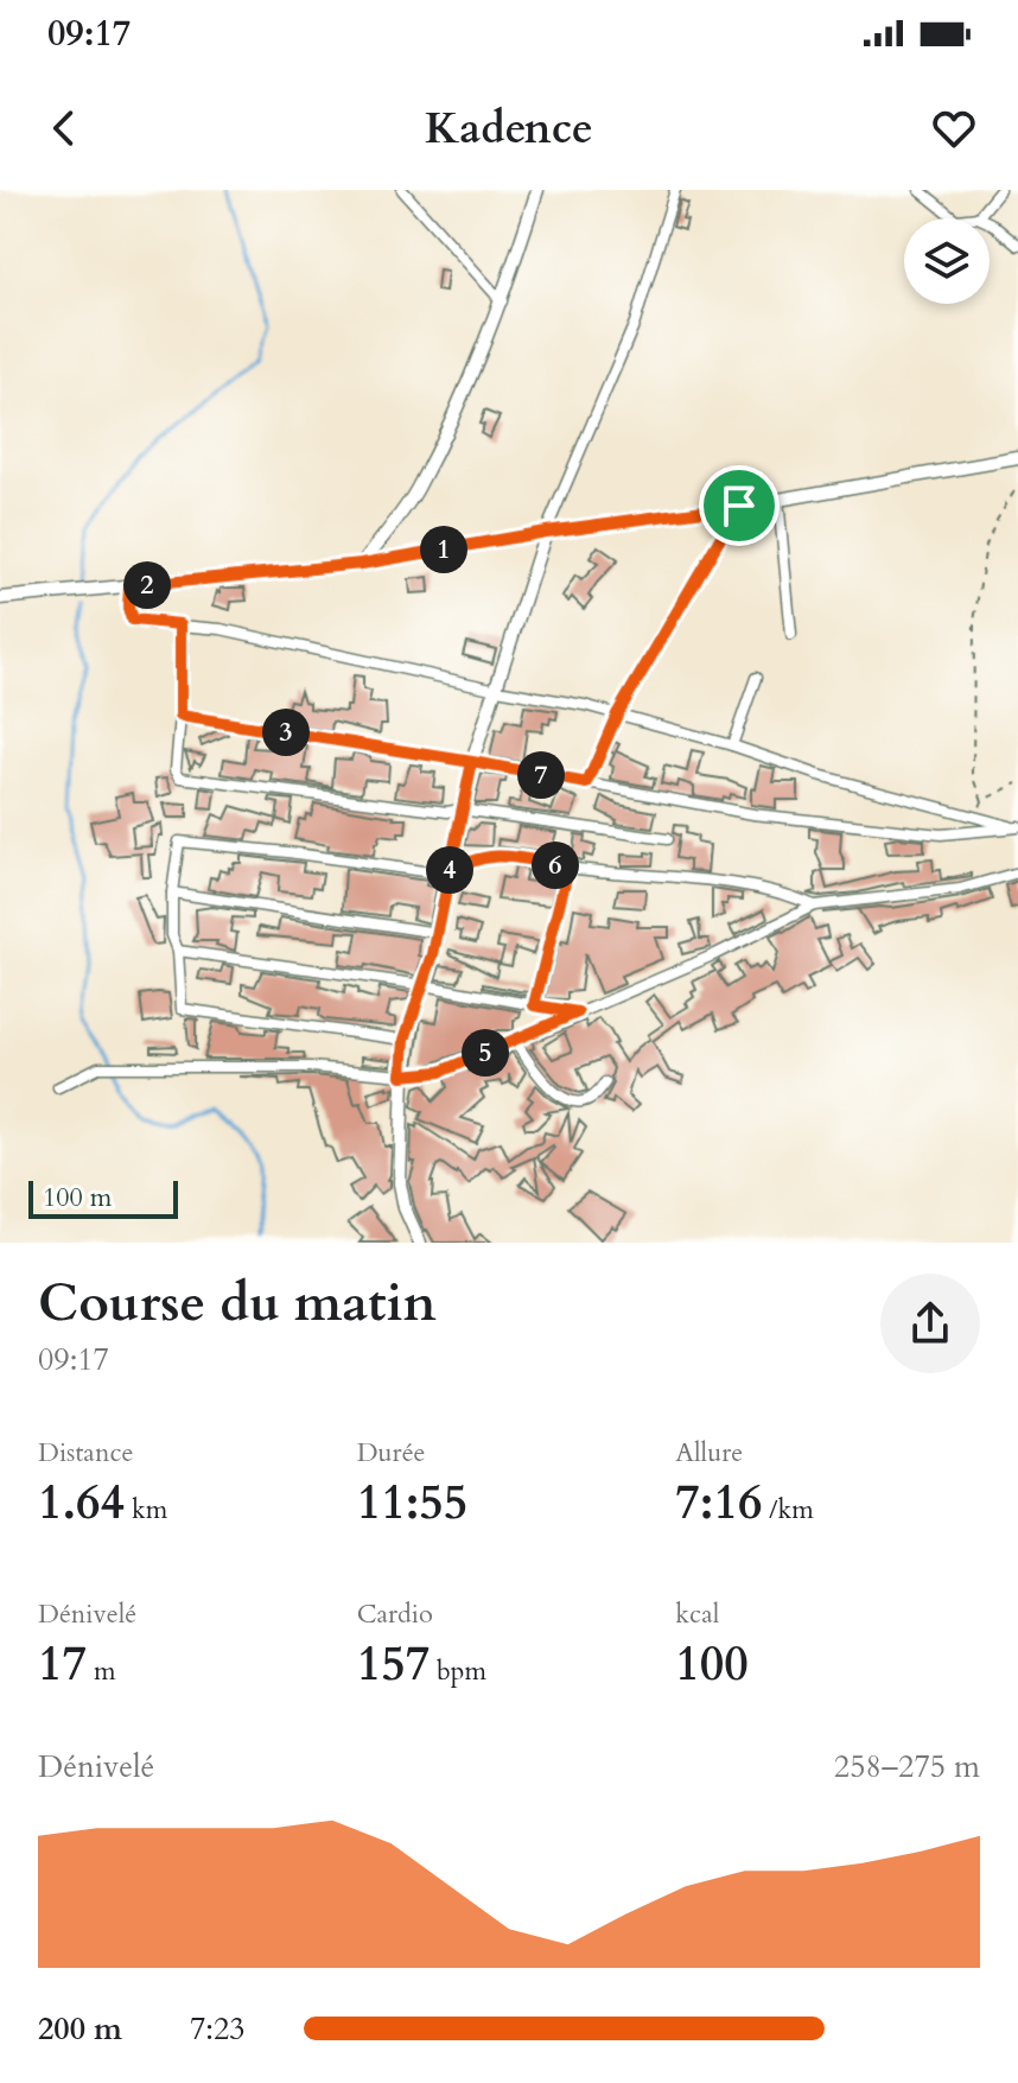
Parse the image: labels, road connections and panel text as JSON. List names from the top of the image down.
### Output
{
  "scale_bar": "100 m",
  "page": {
    "status": "09:17",
    "header": "Kadence",
    "pins": [
      "1",
      "2",
      "3",
      "7",
      "6",
      "4",
      "5"
    ],
    "scale": "100 m",
    "heading": ["Course du matin", "09:17"],
    "stats": [
      ["Distance", "1.64 km"],
      ["Durée", "11:55"],
      ["Allure", "7:16 /km"],
      ["Dénivelé", "17 m"],
      ["Cardio", "157 bpm"],
      ["kcal", "100"]
    ],
    "chart": ["Dénivelé", "258–275 m"],
    "list": [
      {
        "name": "200 m",
        "note": "7:23"
      }
    ]
  }
}
